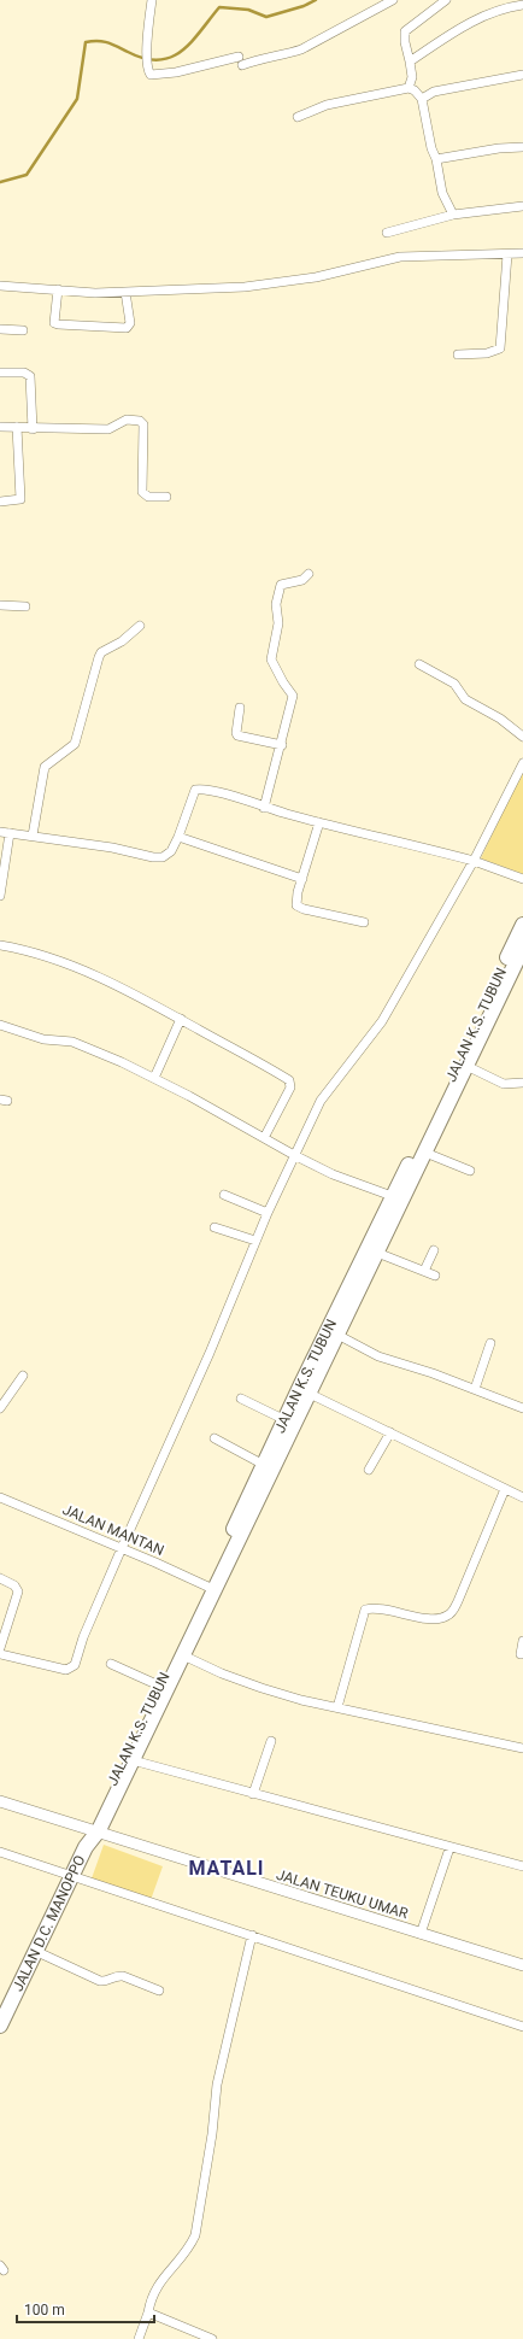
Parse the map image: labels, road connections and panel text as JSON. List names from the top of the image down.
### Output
{
  "streets": {
    "highway": ["JALAN K.S. TUBUN", "JALAN D.C. MANOPPO"],
    "street": ["JALAN MANTAN", "JALAN TEUKU UMAR"]
  },
  "crossings": [
    ["JALAN K.S. TUBUN", "JALAN MANTAN"],
    ["JALAN K.S. TUBUN", "JALAN TEUKU UMAR"],
    ["JALAN K.S. TUBUN", "JALAN D.C. MANOPPO"],
    ["JALAN TEUKU UMAR", "JALAN D.C. MANOPPO"]
  ],
  "districts": ["MATALI"],
  "scale_bar": "100 m"
}
